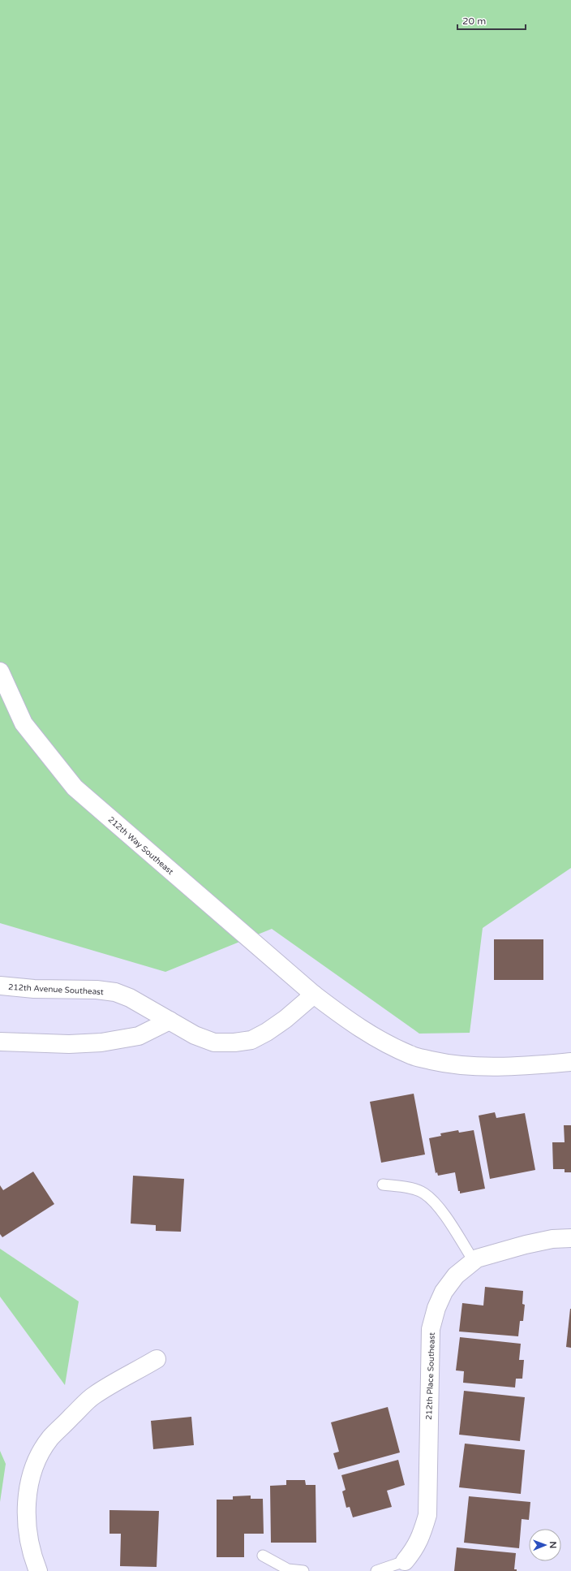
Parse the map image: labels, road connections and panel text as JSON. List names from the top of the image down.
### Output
{
  "streets": {
    "street": ["212th Way Southeast", "212th Avenue Southeast", "212th Place Southeast"]
  },
  "crossings": [
    ["212th Way Southeast", "212th Avenue Southeast"]
  ],
  "scale_bar": "20 m",
  "north": "right"
}
